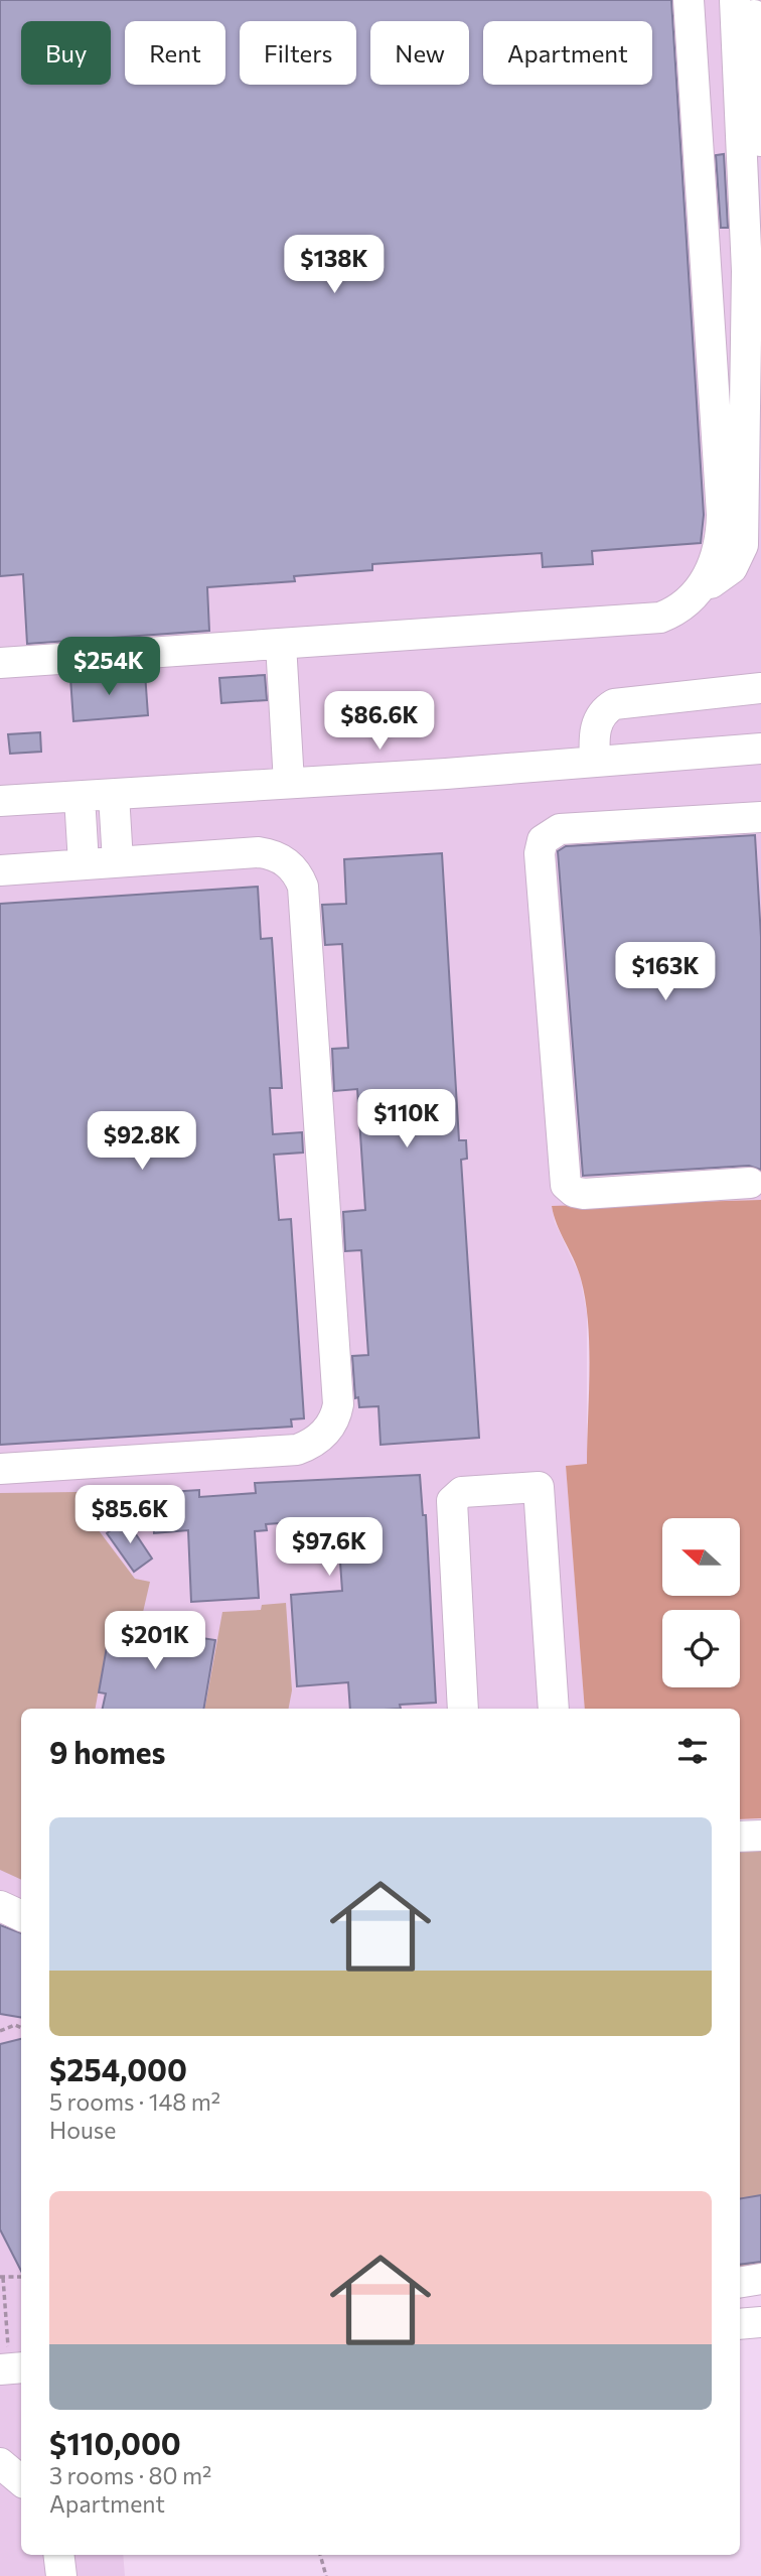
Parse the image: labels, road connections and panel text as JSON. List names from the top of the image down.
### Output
{
  "north": "left",
  "page": {
    "chip": [
      "Buy",
      "Rent",
      "Filters",
      "New",
      "Apartment"
    ],
    "price": [
      "$138K",
      "$254K",
      "$86.6K",
      "$163K",
      "$110K",
      "$92.8K",
      "$85.6K",
      "$97.6K",
      "$201K"
    ],
    "heading": "9 homes",
    "list": [
      {
        "name": "$254,000",
        "note": "5 rooms · 148 m² · House"
      },
      {
        "name": "$110,000",
        "note": "3 rooms · 80 m² · Apartment"
      }
    ]
  }
}
